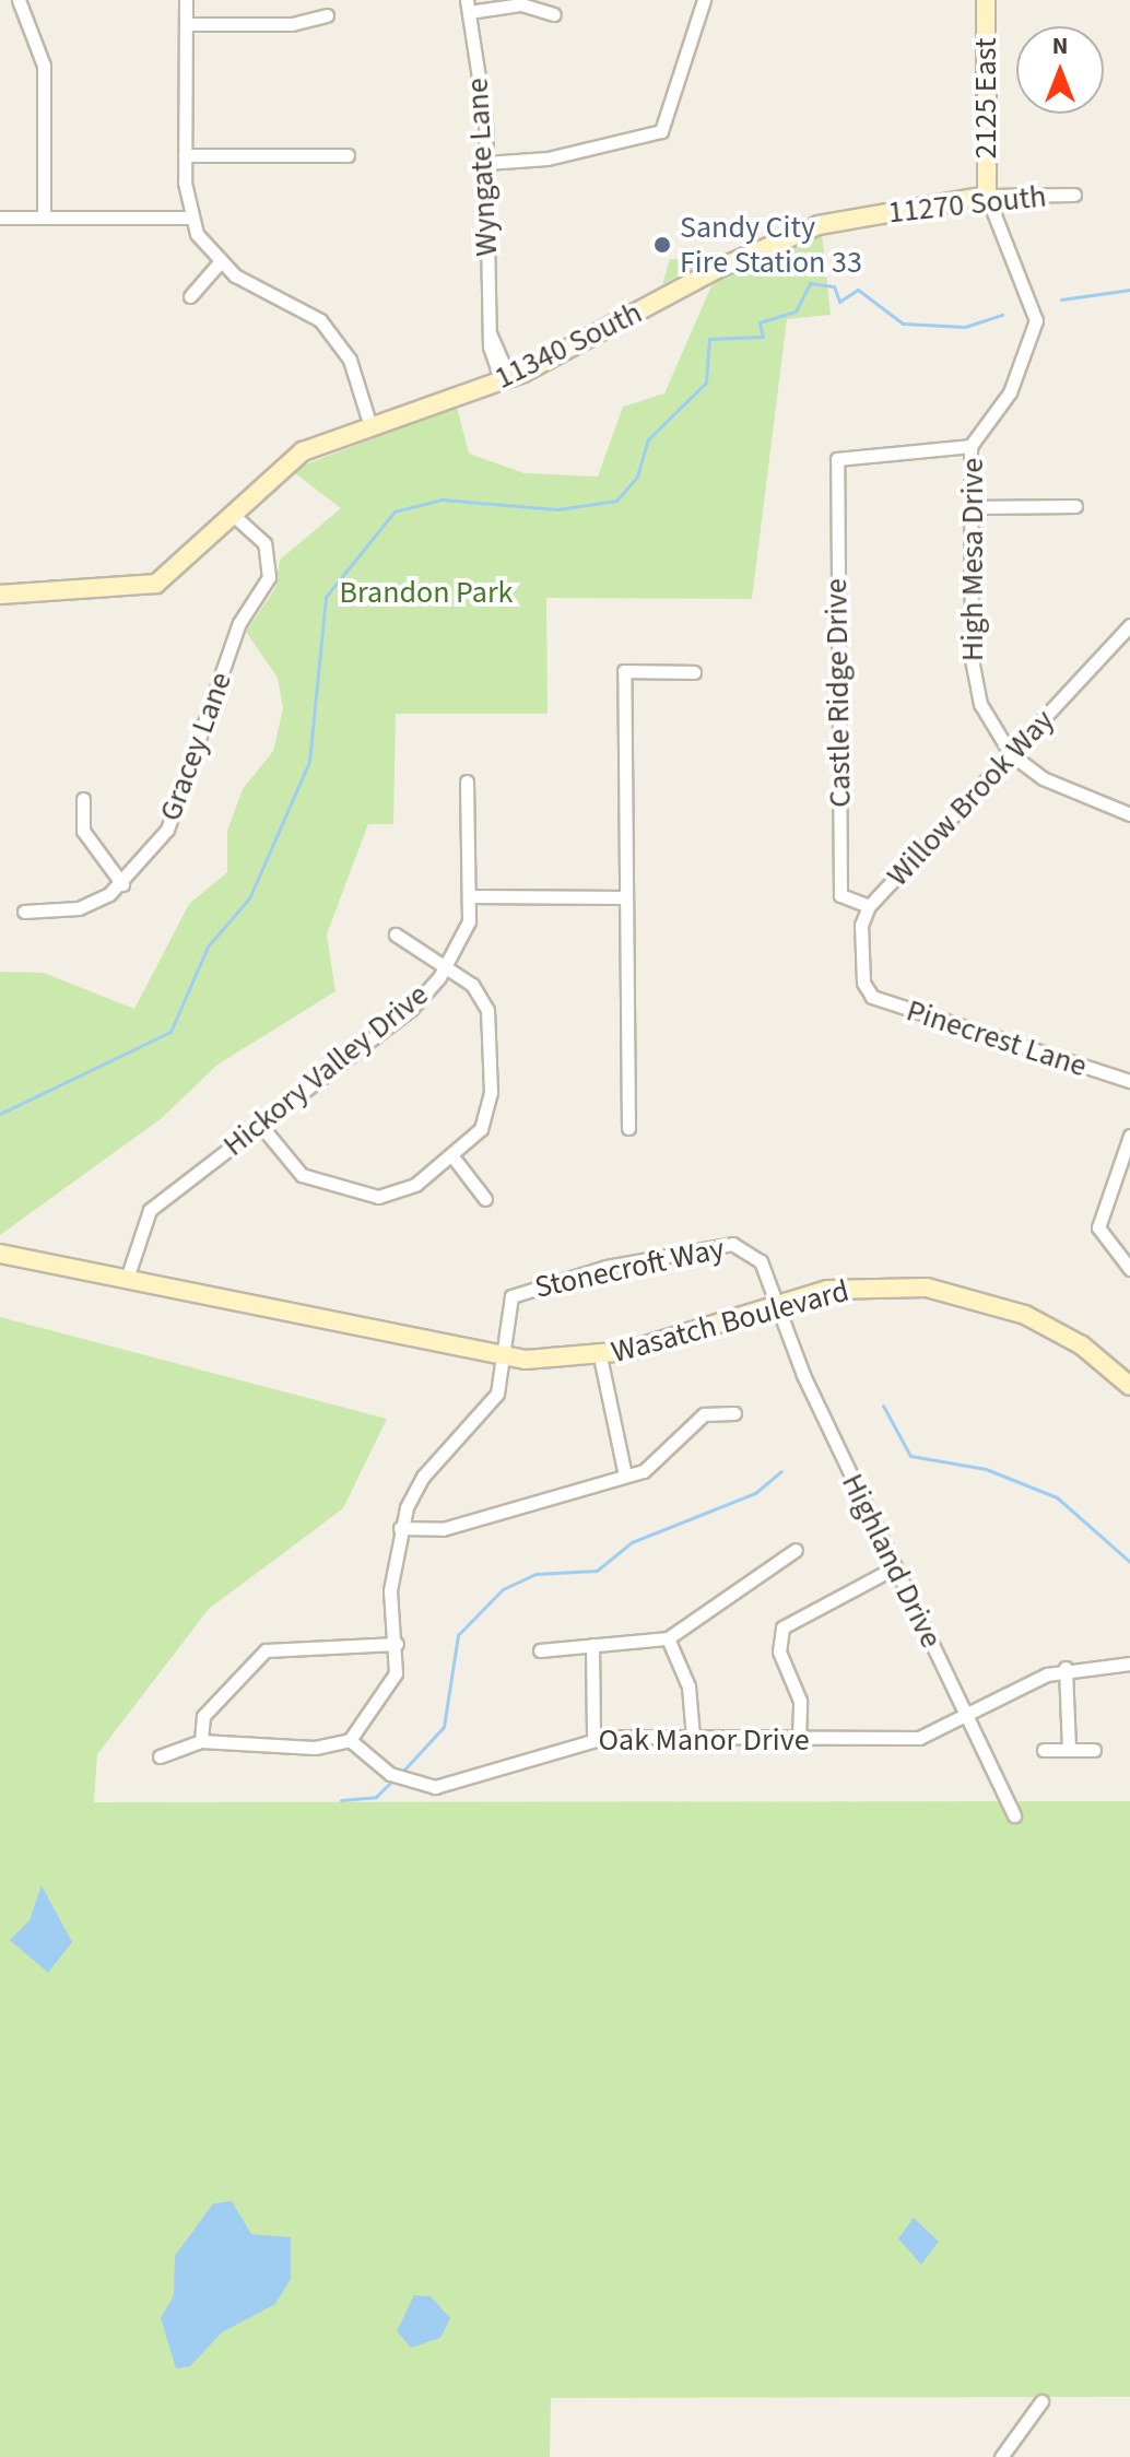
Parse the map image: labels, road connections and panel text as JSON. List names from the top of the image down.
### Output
{
  "streets": {
    "street": [
      "2125 East",
      "Wyngate Lane",
      "11270 South",
      "11340 South",
      "High Mesa Drive",
      "Castle Ridge Drive",
      "Gracey Lane",
      "Willow Brook Way",
      "Pinecrest Lane",
      "Hickory Valley Drive",
      "Stonecroft Way",
      "Wasatch Boulevard",
      "Highland Drive",
      "Oak Manor Drive"
    ]
  },
  "crossings": [
    ["2125 East", "11270 South"],
    ["2125 East", "High Mesa Drive"],
    ["Wyngate Lane", "11340 South"],
    ["11270 South", "11340 South"],
    ["11270 South", "High Mesa Drive"],
    ["11340 South", "Gracey Lane"],
    ["High Mesa Drive", "Castle Ridge Drive"],
    ["High Mesa Drive", "Willow Brook Way"],
    ["Castle Ridge Drive", "Willow Brook Way"],
    ["Willow Brook Way", "Pinecrest Lane"],
    ["Hickory Valley Drive", "Wasatch Boulevard"],
    ["Stonecroft Way", "Wasatch Boulevard"],
    ["Stonecroft Way", "Highland Drive"],
    ["Wasatch Boulevard", "Highland Drive"],
    ["Highland Drive", "Oak Manor Drive"]
  ],
  "parks": ["Brandon Park"],
  "places": ["Sandy City Fire Station 33"],
  "north": "top"
}
